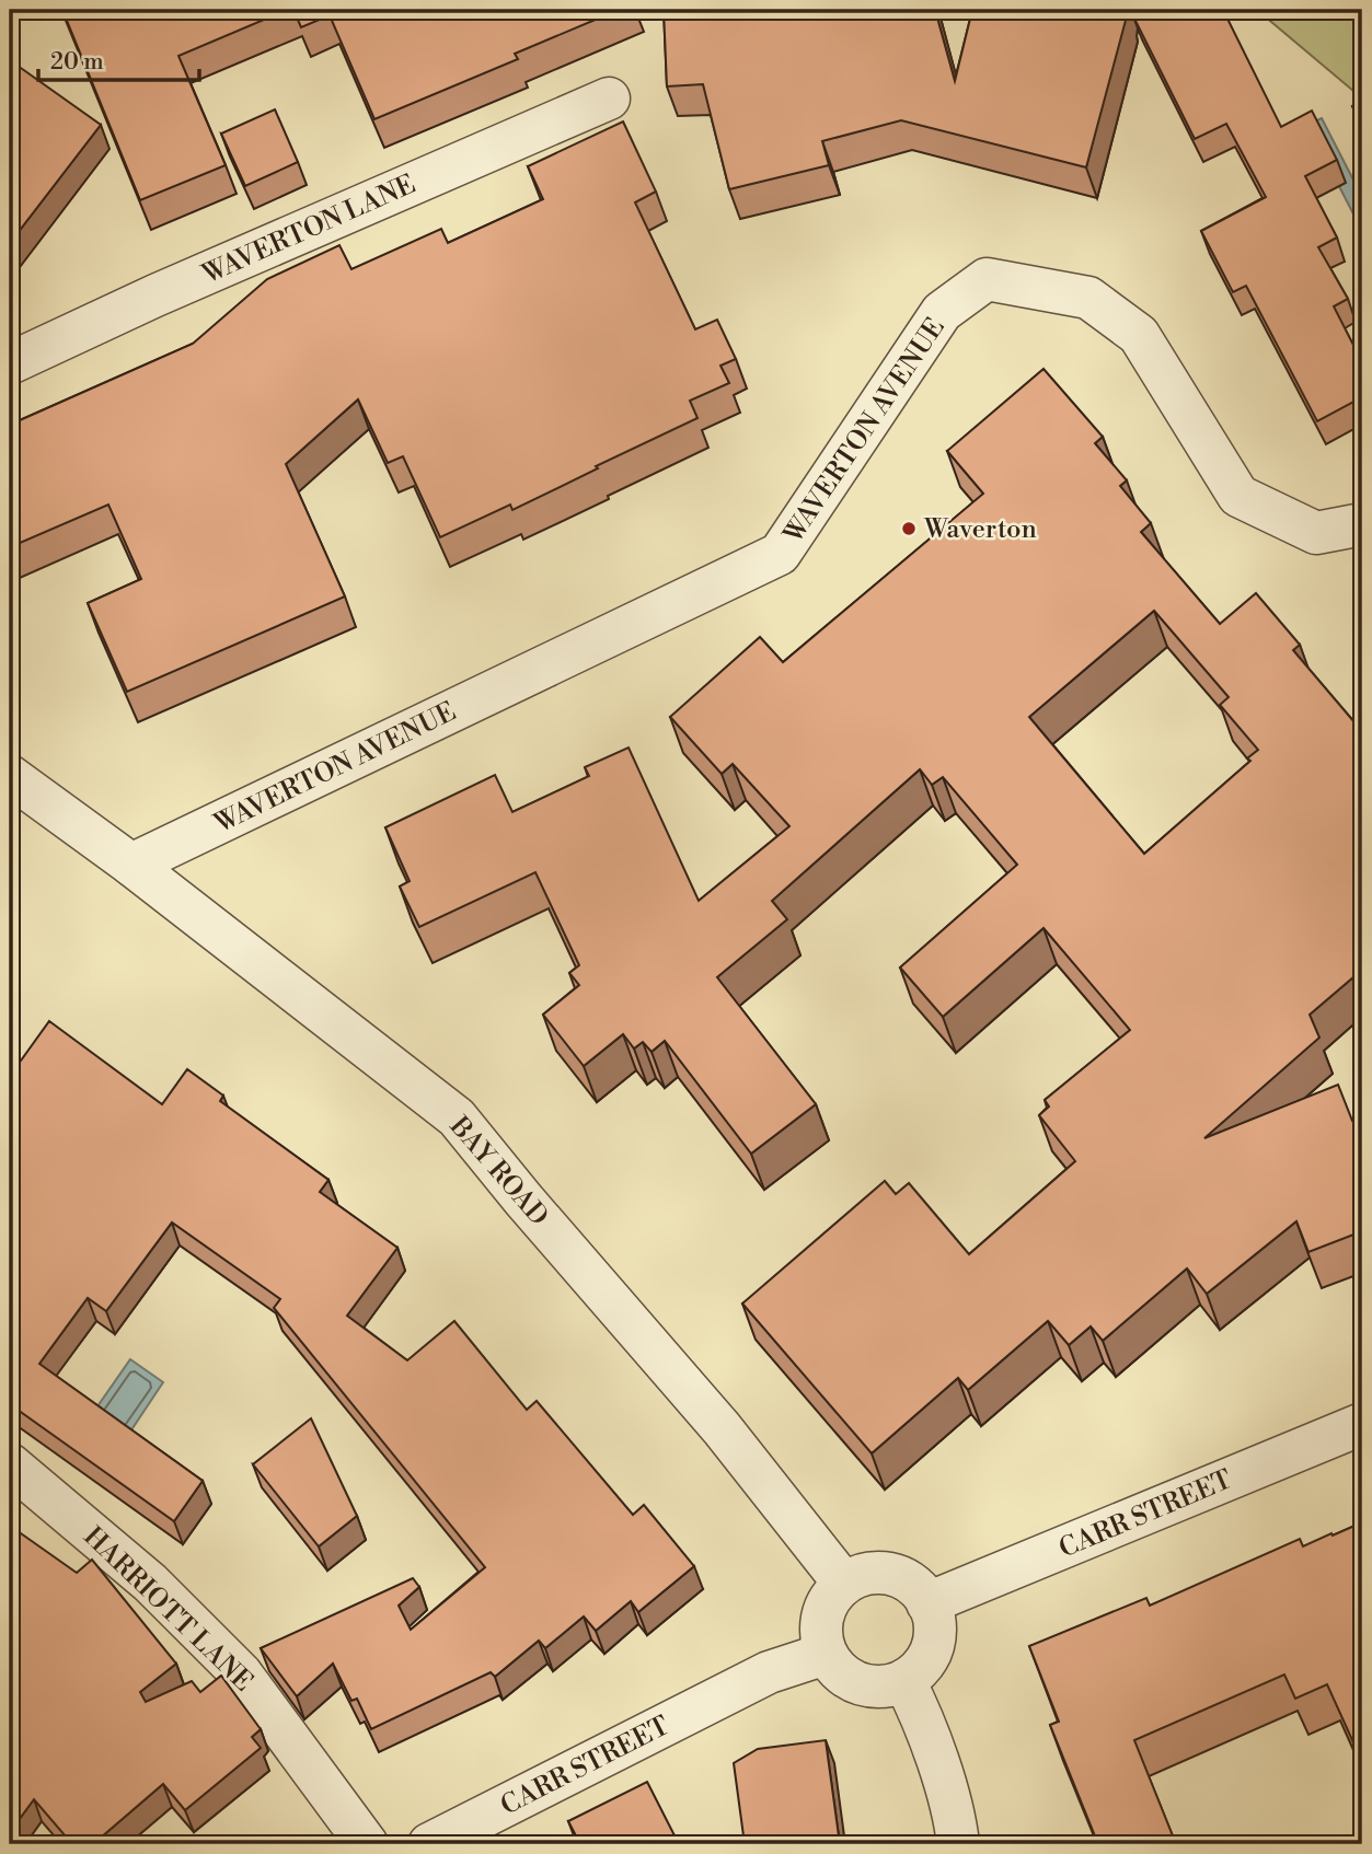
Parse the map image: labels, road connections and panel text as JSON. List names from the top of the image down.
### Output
{
  "streets": {
    "street": [
      "WAVERTON LANE",
      "WAVERTON AVENUE",
      "BAY ROAD",
      "CARR STREET",
      "HARRIOTT LANE"
    ]
  },
  "crossings": [
    ["WAVERTON AVENUE", "BAY ROAD"],
    ["BAY ROAD", "CARR STREET"]
  ],
  "places": ["Waverton"],
  "scale_bar": "20 m"
}
